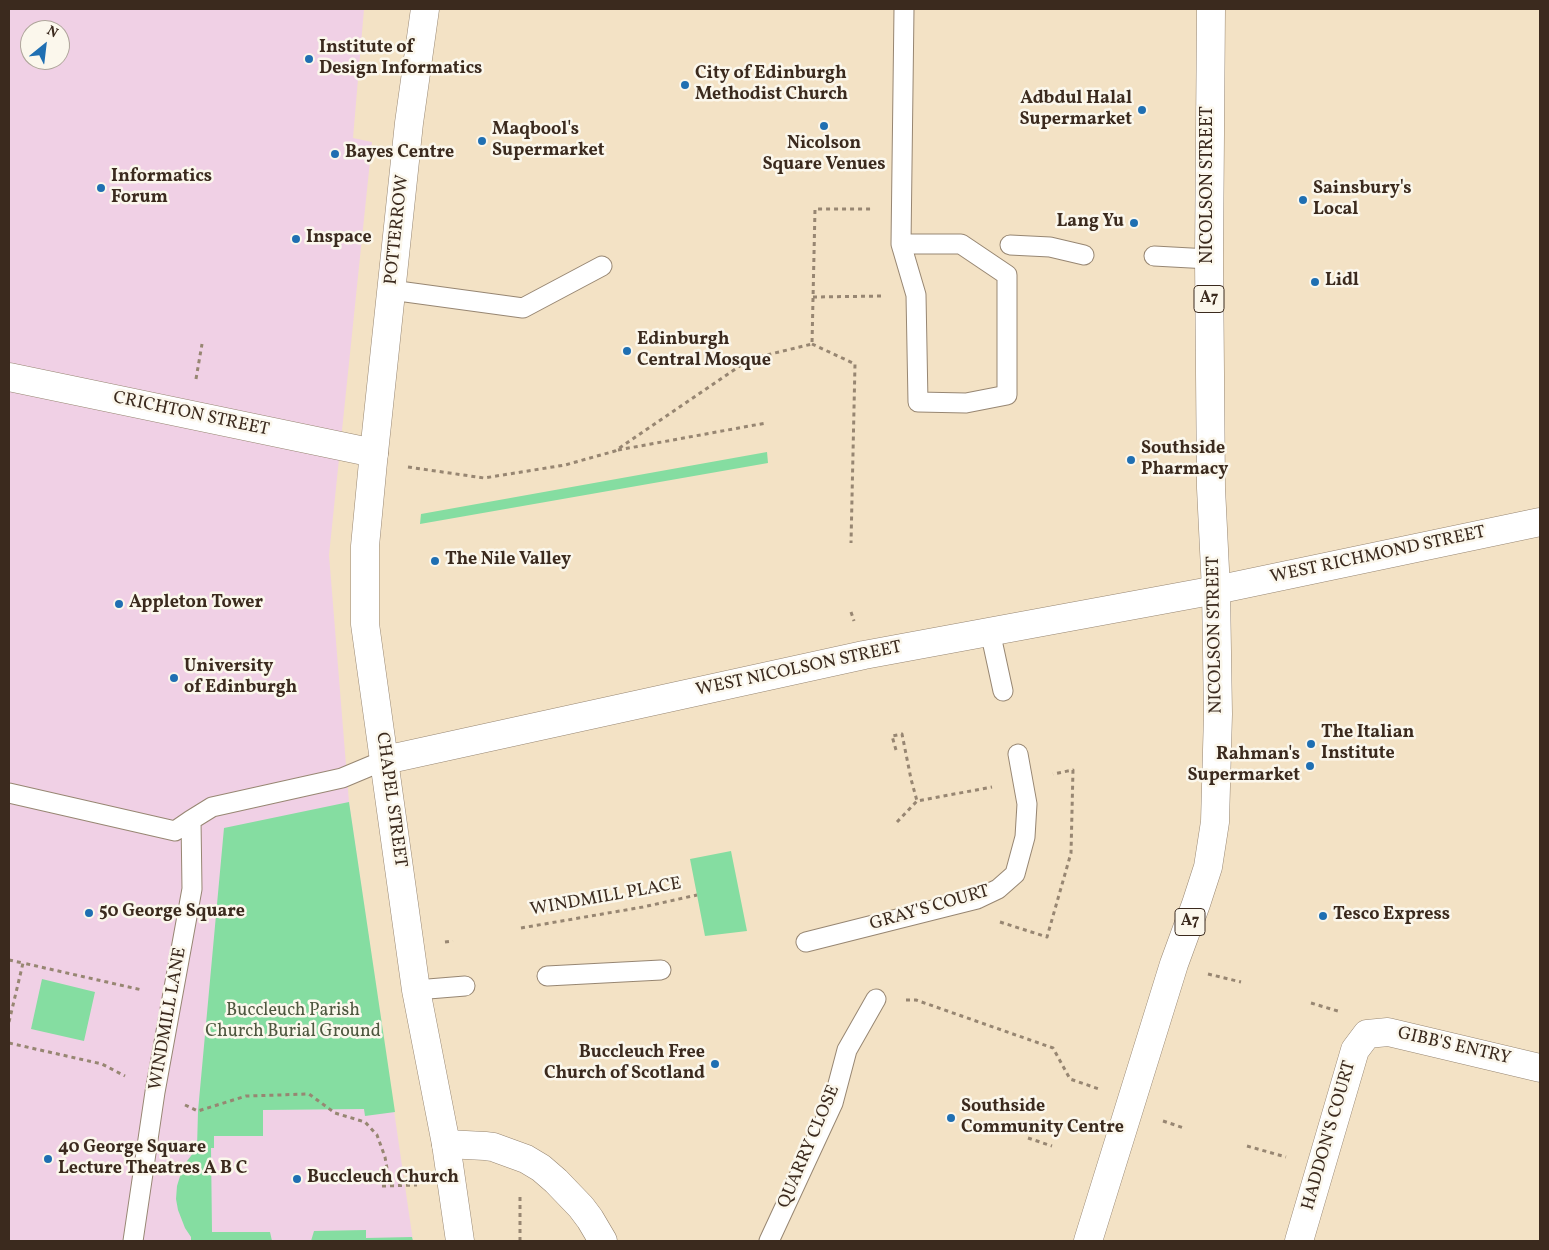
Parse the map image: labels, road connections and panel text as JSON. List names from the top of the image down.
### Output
{
  "streets": {
    "street": [
      "NICOLSON STREET",
      "POTTERROW",
      "A7",
      "CRICHTON STREET",
      "WEST RICHMOND STREET",
      "WEST NICOLSON STREET",
      "CHAPEL STREET",
      "GIBB'S ENTRY",
      "HADDON'S COURT"
    ],
    "lane": ["GRAY'S COURT", "WINDMILL LANE", "QUARRY CLOSE"],
    "path": ["WINDMILL PLACE"]
  },
  "crossings": [
    ["NICOLSON STREET", "WEST RICHMOND STREET"],
    ["NICOLSON STREET", "WEST NICOLSON STREET"],
    ["POTTERROW", "CRICHTON STREET"],
    ["POTTERROW", "CHAPEL STREET"],
    ["CRICHTON STREET", "CHAPEL STREET"],
    ["WEST RICHMOND STREET", "WEST NICOLSON STREET"],
    ["WEST NICOLSON STREET", "CHAPEL STREET"],
    ["GIBB'S ENTRY", "HADDON'S COURT"]
  ],
  "parks": ["Buccleuch Parish Church Burial Ground"],
  "places": [
    "Institute of Design Informatics",
    "City of Edinburgh Methodist Church",
    "Adbdul Halal Supermarket",
    "Nicolson Square Venues",
    "Maqbool's Supermarket",
    "Bayes Centre",
    "Informatics Forum",
    "Sainsbury's Local",
    "Lang Yu",
    "Inspace",
    "Lidl",
    "Edinburgh Central Mosque",
    "Southside Pharmacy",
    "The Nile Valley",
    "Appleton Tower",
    "University of Edinburgh",
    "The Italian Institute",
    "Rahman's Supermarket",
    "50 George Square",
    "Tesco Express",
    "Buccleuch Free Church of Scotland",
    "Southside Community Centre",
    "40 George Square Lecture Theatres A B C",
    "Buccleuch Church"
  ],
  "north": "top right"
}
